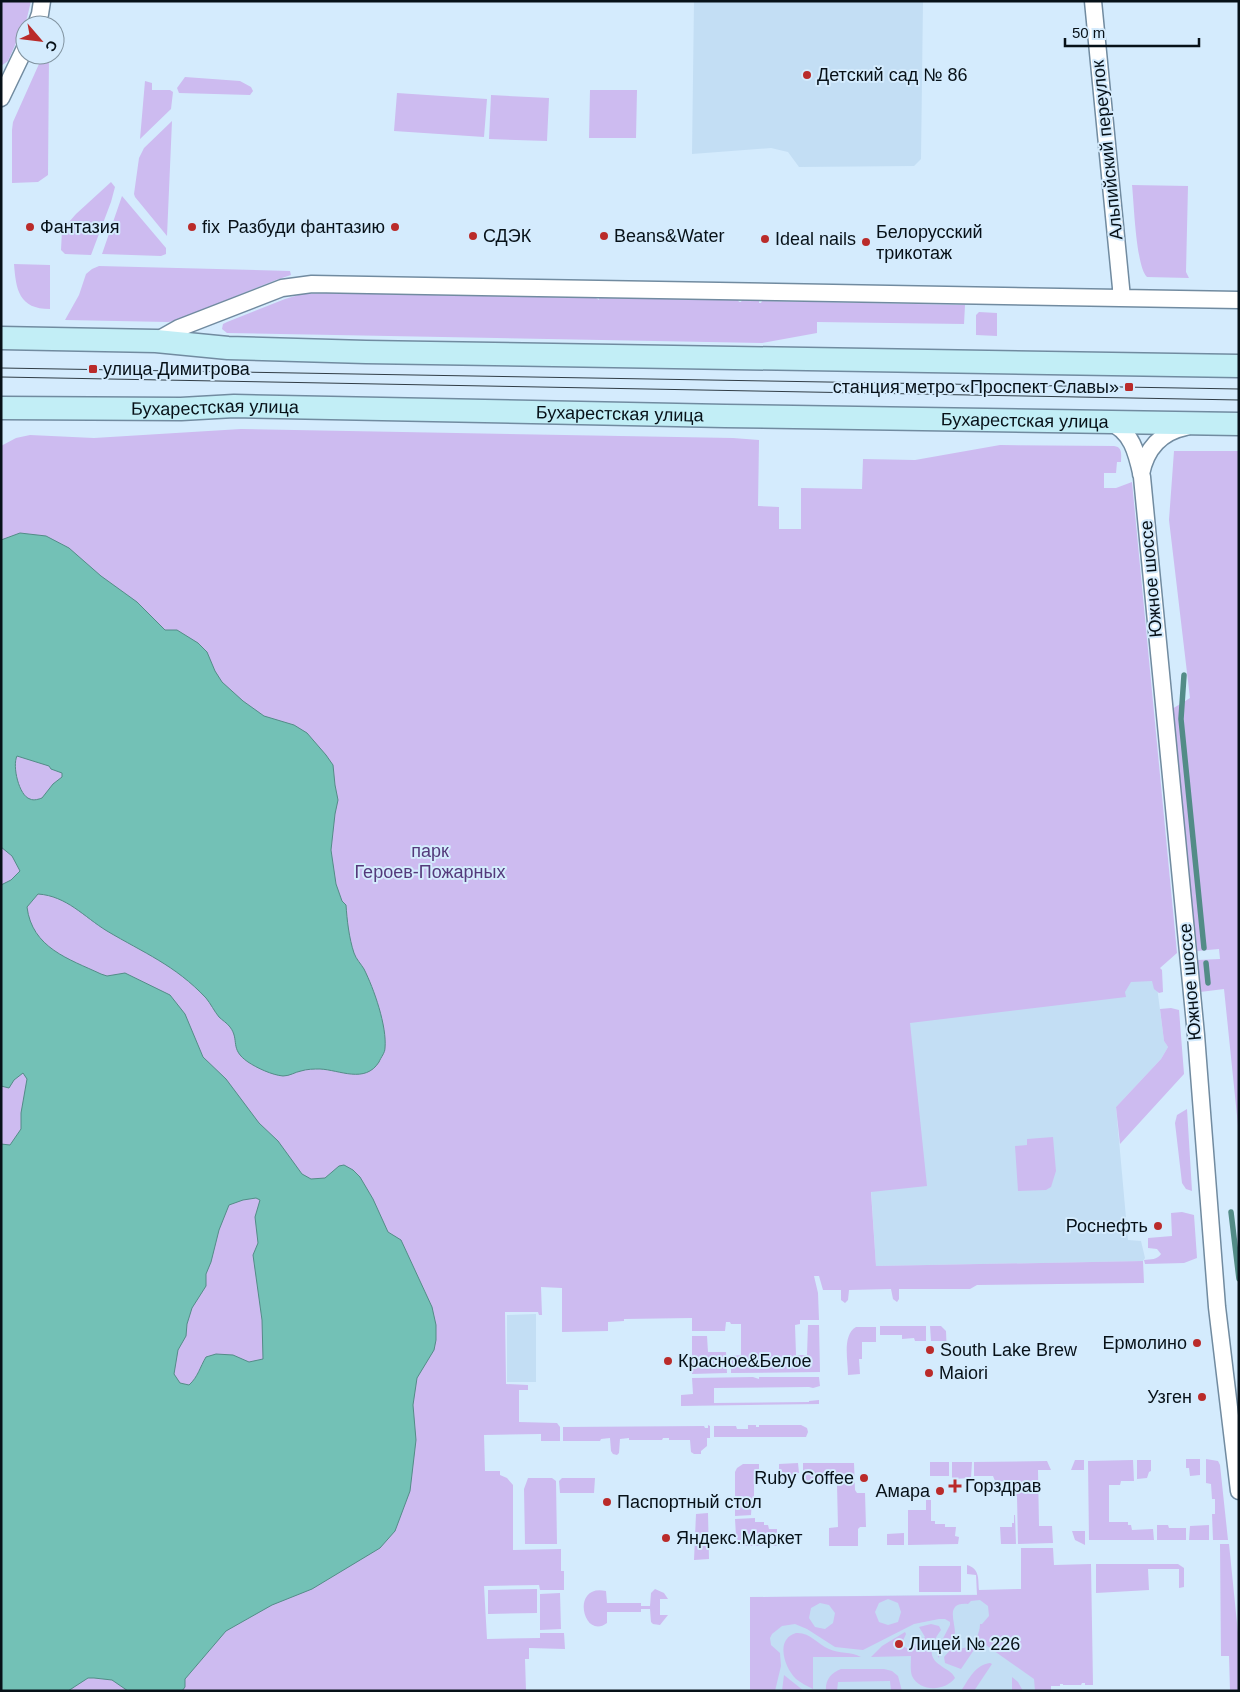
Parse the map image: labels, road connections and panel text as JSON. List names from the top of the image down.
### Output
{
  "streets": {
    "main road": ["Бухарестская улица"],
    "street": ["Альпийский переулок", "Южное шоссе"]
  },
  "crossings": [
    ["Бухарестская улица", "Южное шоссе"]
  ],
  "parks": ["парк Героев-Пожарных"],
  "places": {
    "other": [
      "Детский сад № 86",
      "Фантазия",
      "fix",
      "Разбуди фантазию",
      "СДЭК",
      "Beans&Water",
      "Ideal nails",
      "Белорусский трикотаж",
      "Роснефть",
      "Ермолино",
      "South Lake Brew",
      "Красное&Белое",
      "Maiori",
      "Узген",
      "Ruby Coffee",
      "Амара",
      "Паспортный стол",
      "Яндекс.Маркет",
      "Лицей № 226"
    ],
    "transit": ["улица Димитрова", "станция метро «Проспект Славы»"],
    "health": ["Горздрав"]
  },
  "scale_bar": "50 m",
  "north": "bottom right"
}
